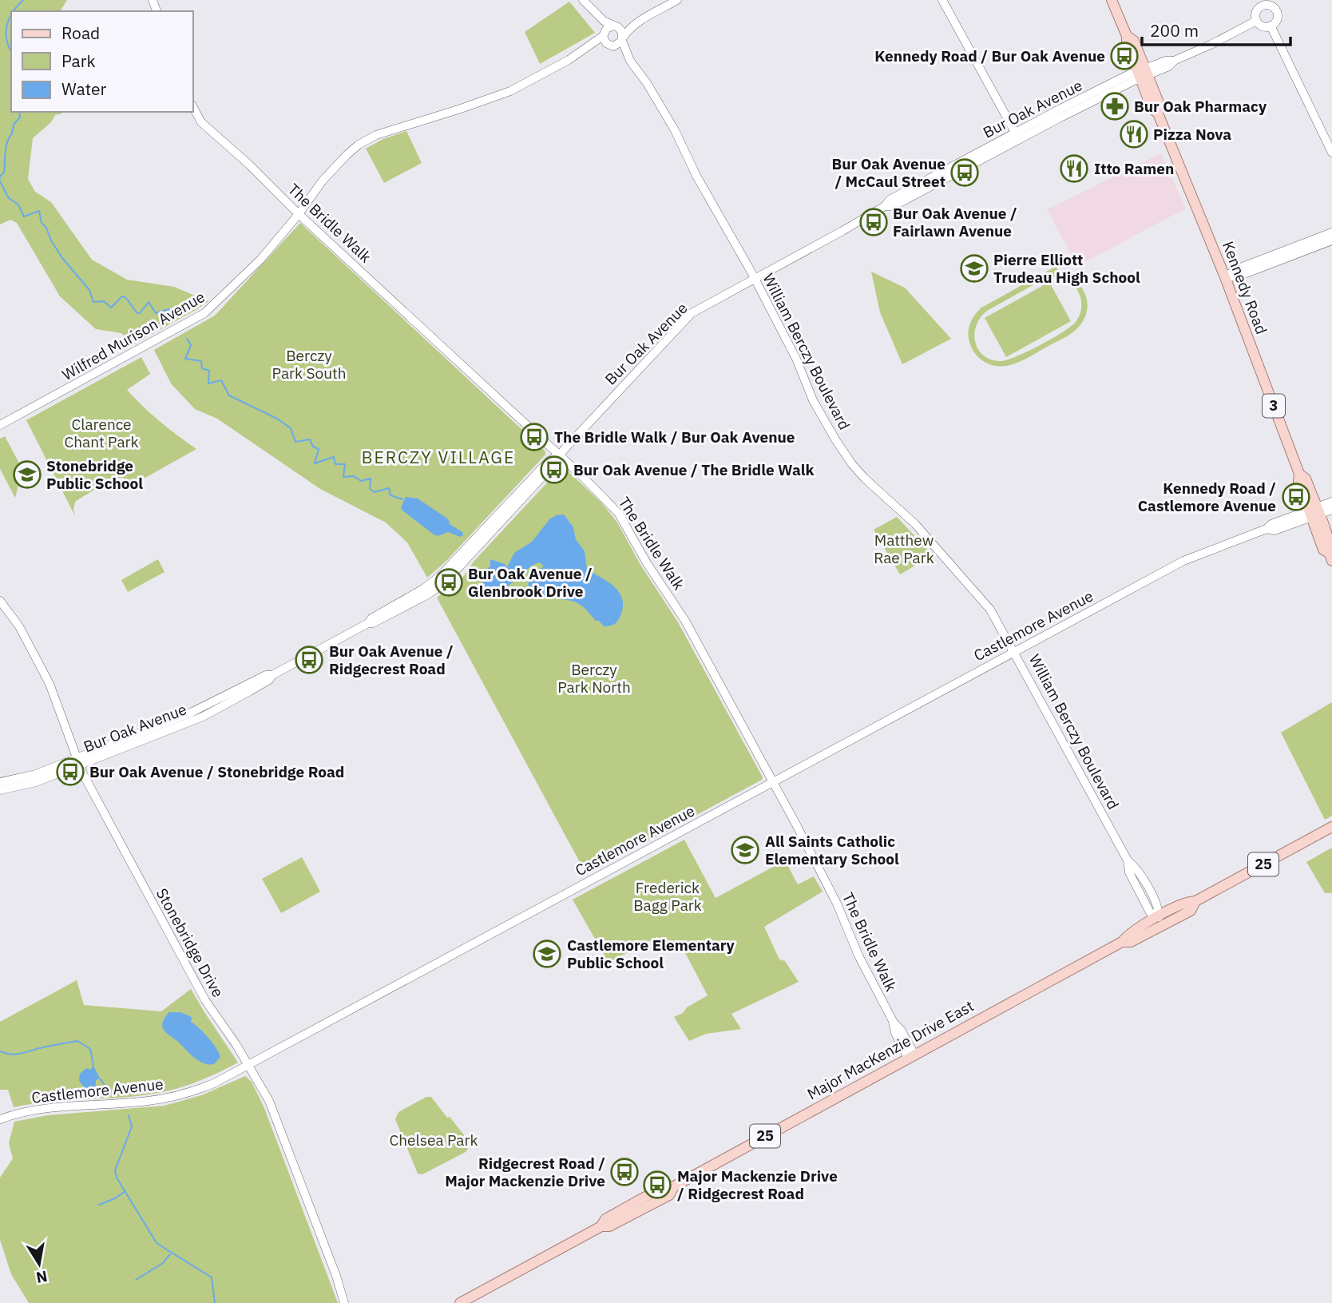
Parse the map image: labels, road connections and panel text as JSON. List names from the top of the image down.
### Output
{
  "streets": {
    "main road": [
      "Kennedy Road",
      "3",
      "25",
      "Major MacKenzie Drive East"
    ],
    "street": [
      "Bur Oak Avenue",
      "The Bridle Walk",
      "Wilfred Murison Avenue",
      "William Berczy Boulevard",
      "Castlemore Avenue",
      "Stonebridge Drive"
    ]
  },
  "crossings": [
    ["Bur Oak Avenue", "The Bridle Walk"],
    ["Bur Oak Avenue", "Kennedy Road"],
    ["Bur Oak Avenue", "William Berczy Boulevard"],
    ["Bur Oak Avenue", "Stonebridge Drive"],
    ["The Bridle Walk", "Wilfred Murison Avenue"],
    ["The Bridle Walk", "Castlemore Avenue"],
    ["The Bridle Walk", "Major MacKenzie Drive East"],
    ["Kennedy Road", "Castlemore Avenue"],
    ["Wilfred Murison Avenue", "William Berczy Boulevard"],
    ["William Berczy Boulevard", "Castlemore Avenue"],
    ["William Berczy Boulevard", "Major MacKenzie Drive East"],
    ["Castlemore Avenue", "Stonebridge Drive"]
  ],
  "districts": ["BERCZY VILLAGE"],
  "parks": [
    "Berczy Park South",
    "Clarence Chant Park",
    "Matthew Rae Park",
    "Berczy Park North",
    "Frederick Bagg Park",
    "Chelsea Park"
  ],
  "places": {
    "bus stop": [
      "Kennedy Road / Bur Oak Avenue",
      "Bur Oak Avenue / McCaul Street",
      "Bur Oak Avenue / Fairlawn Avenue",
      "The Bridle Walk / Bur Oak Avenue",
      "Bur Oak Avenue / The Bridle Walk",
      "Kennedy Road / Castlemore Avenue",
      "Bur Oak Avenue / Glenbrook Drive",
      "Bur Oak Avenue / Ridgecrest Road",
      "Bur Oak Avenue / Stonebridge Road",
      "Ridgecrest Road / Major Mackenzie Drive",
      "Major Mackenzie Drive / Ridgecrest Road"
    ],
    "pharmacy": ["Bur Oak Pharmacy"],
    "restaurant": ["Pizza Nova", "Itto Ramen"],
    "school or university": [
      "Pierre Elliott Trudeau High School",
      "Stonebridge Public School",
      "All Saints Catholic Elementary School",
      "Castlemore Elementary Public School"
    ]
  },
  "legend": ["Road", "Park", "Water"],
  "scale_bar": "200 m",
  "north": "bottom"
}
